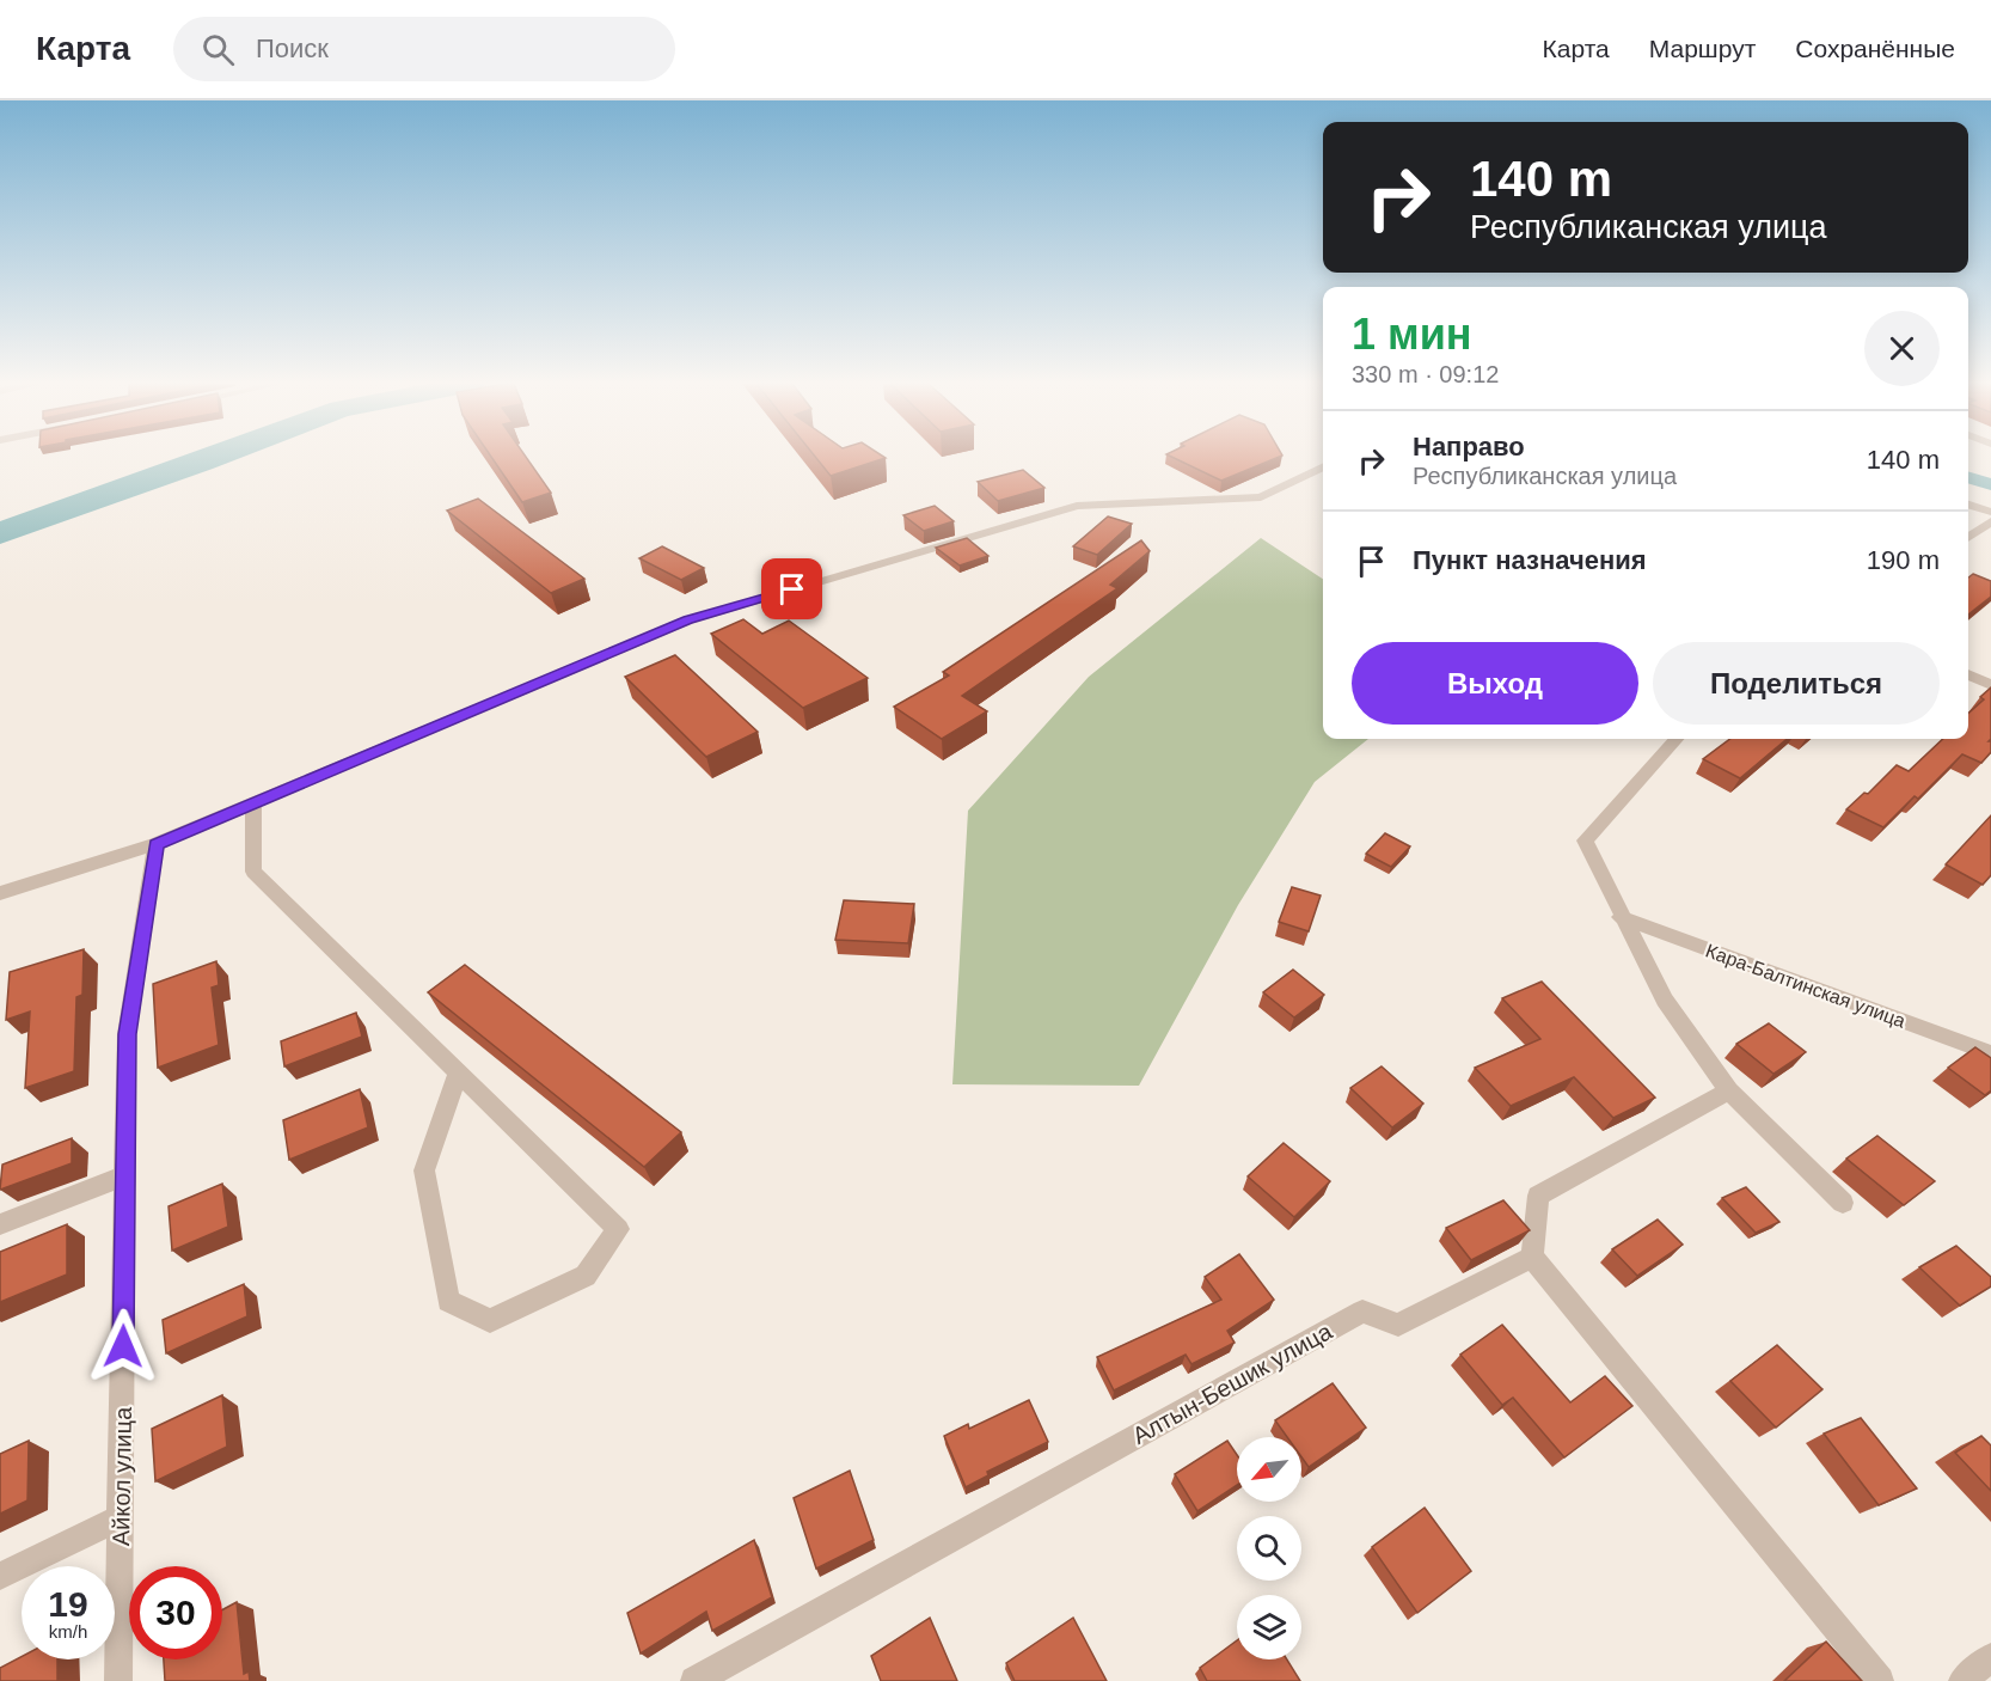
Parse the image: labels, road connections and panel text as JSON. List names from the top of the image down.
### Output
{
  "streets": {
    "street": ["Кара-Балтинская улица", "Алтын-Бешик улица", "Айкол улица"]
  },
  "north": "bottom left",
  "page": {
    "header": "Карта",
    "search": "Поиск",
    "nav": ["Карта", "Маршрут", "Сохранённые"],
    "turn": ["140 m", "Республиканская улица"],
    "heading": ["1 мин", "330 m · 09:12"],
    "list": [
      {
        "name": "Направо",
        "note": "Республиканская улица",
        "value": "140 m"
      },
      {
        "name": "Пункт назначения",
        "value": "190 m"
      }
    ],
    "buttons": ["Выход", "Поделиться"],
    "speed": "19 km/h",
    "limit": "30"
  }
}
